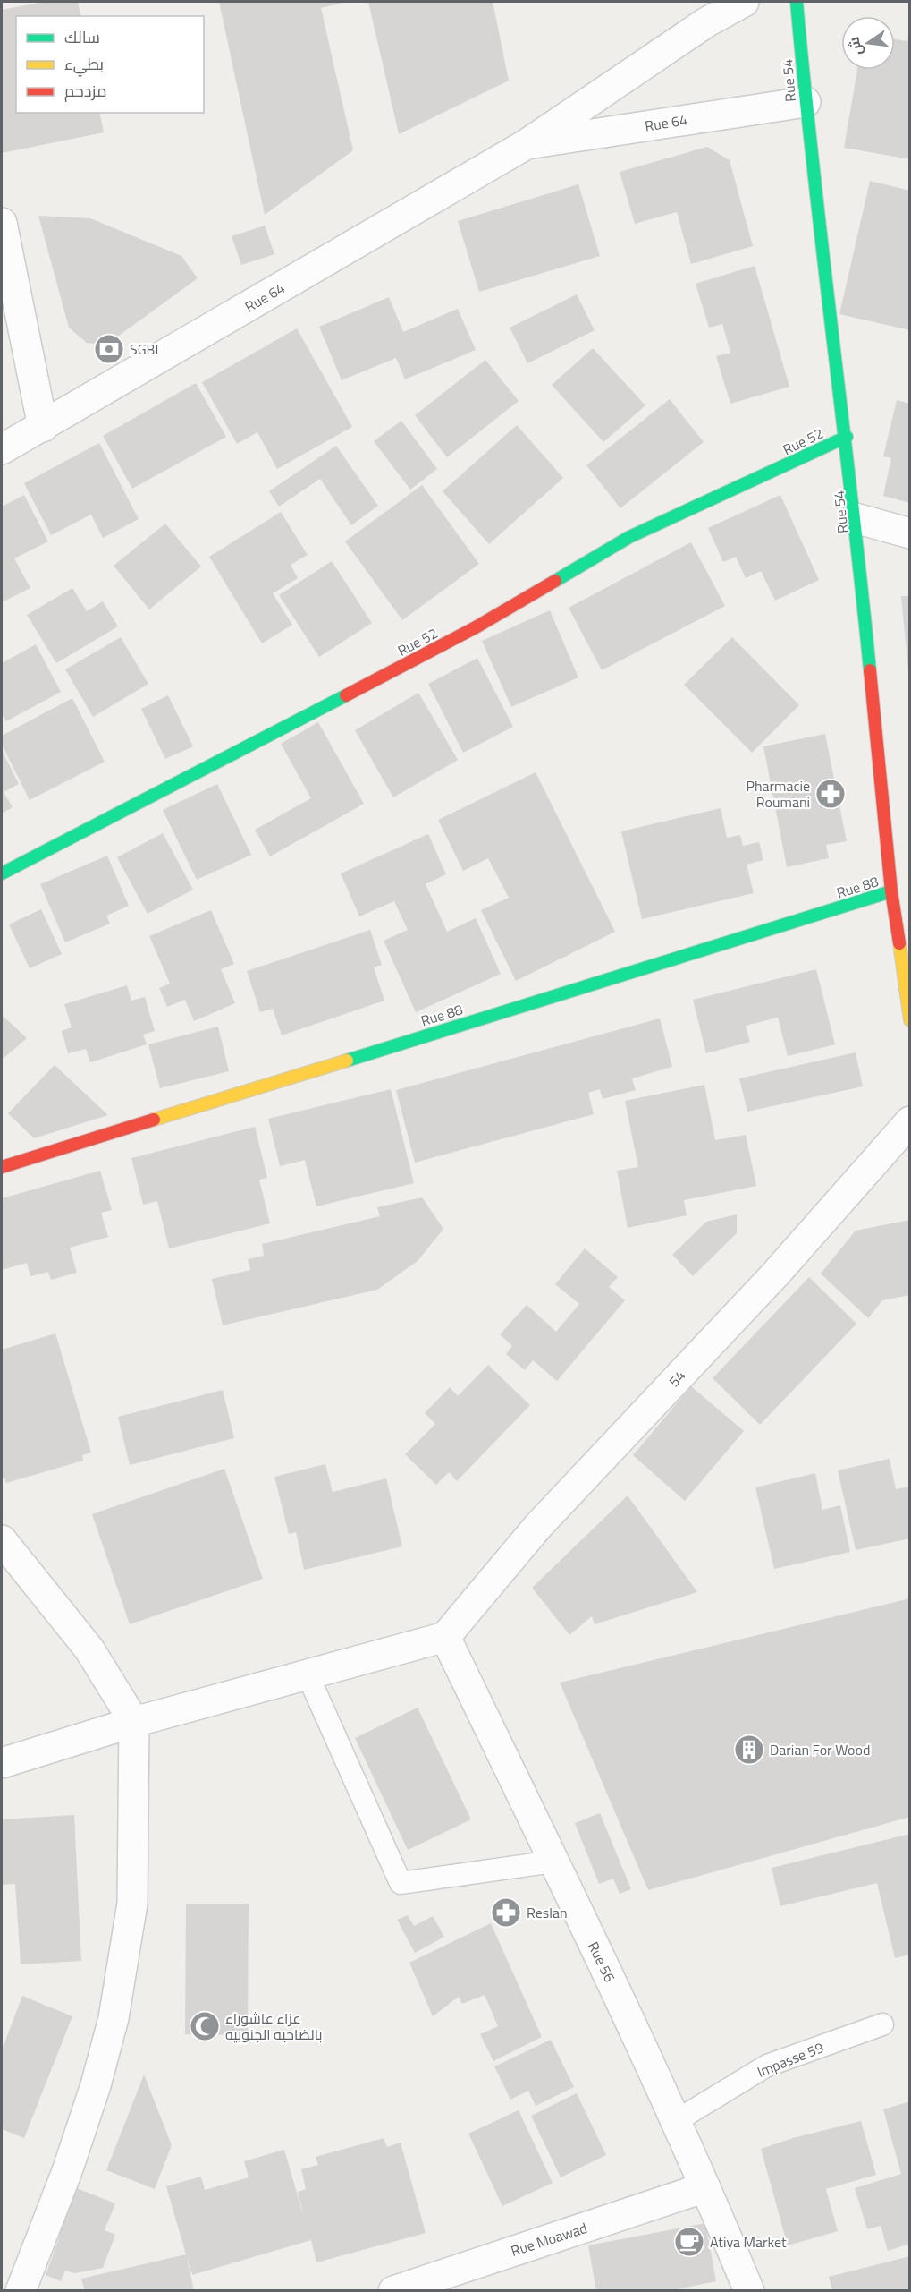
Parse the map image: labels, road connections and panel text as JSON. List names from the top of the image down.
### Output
{
  "streets": {
    "street": [
      "Rue 54",
      "Rue 64",
      "Rue 52",
      "Rue 88",
      "54",
      "Rue 56",
      "Rue Moawad"
    ],
    "lane": ["Impasse 59"]
  },
  "crossings": [
    ["Rue 54", "Rue 64"],
    ["Rue 54", "Rue 52"],
    ["Rue 54", "Rue 88"],
    ["54", "Rue 56"],
    ["Rue 56", "Impasse 59"],
    ["Rue 56", "Rue Moawad"]
  ],
  "places": {
    "bank": ["SGBL"],
    "pharmacy": ["Pharmacie Roumani", "Reslan"],
    "building": ["Darian For Wood"],
    "mosque": ["عزاء عاشوراء بالضاحيه الجنوبيه"],
    "cafe": ["Atiya Market"]
  },
  "legend": ["سالك", "بطيء", "مزدحم"],
  "north": "left"
}
